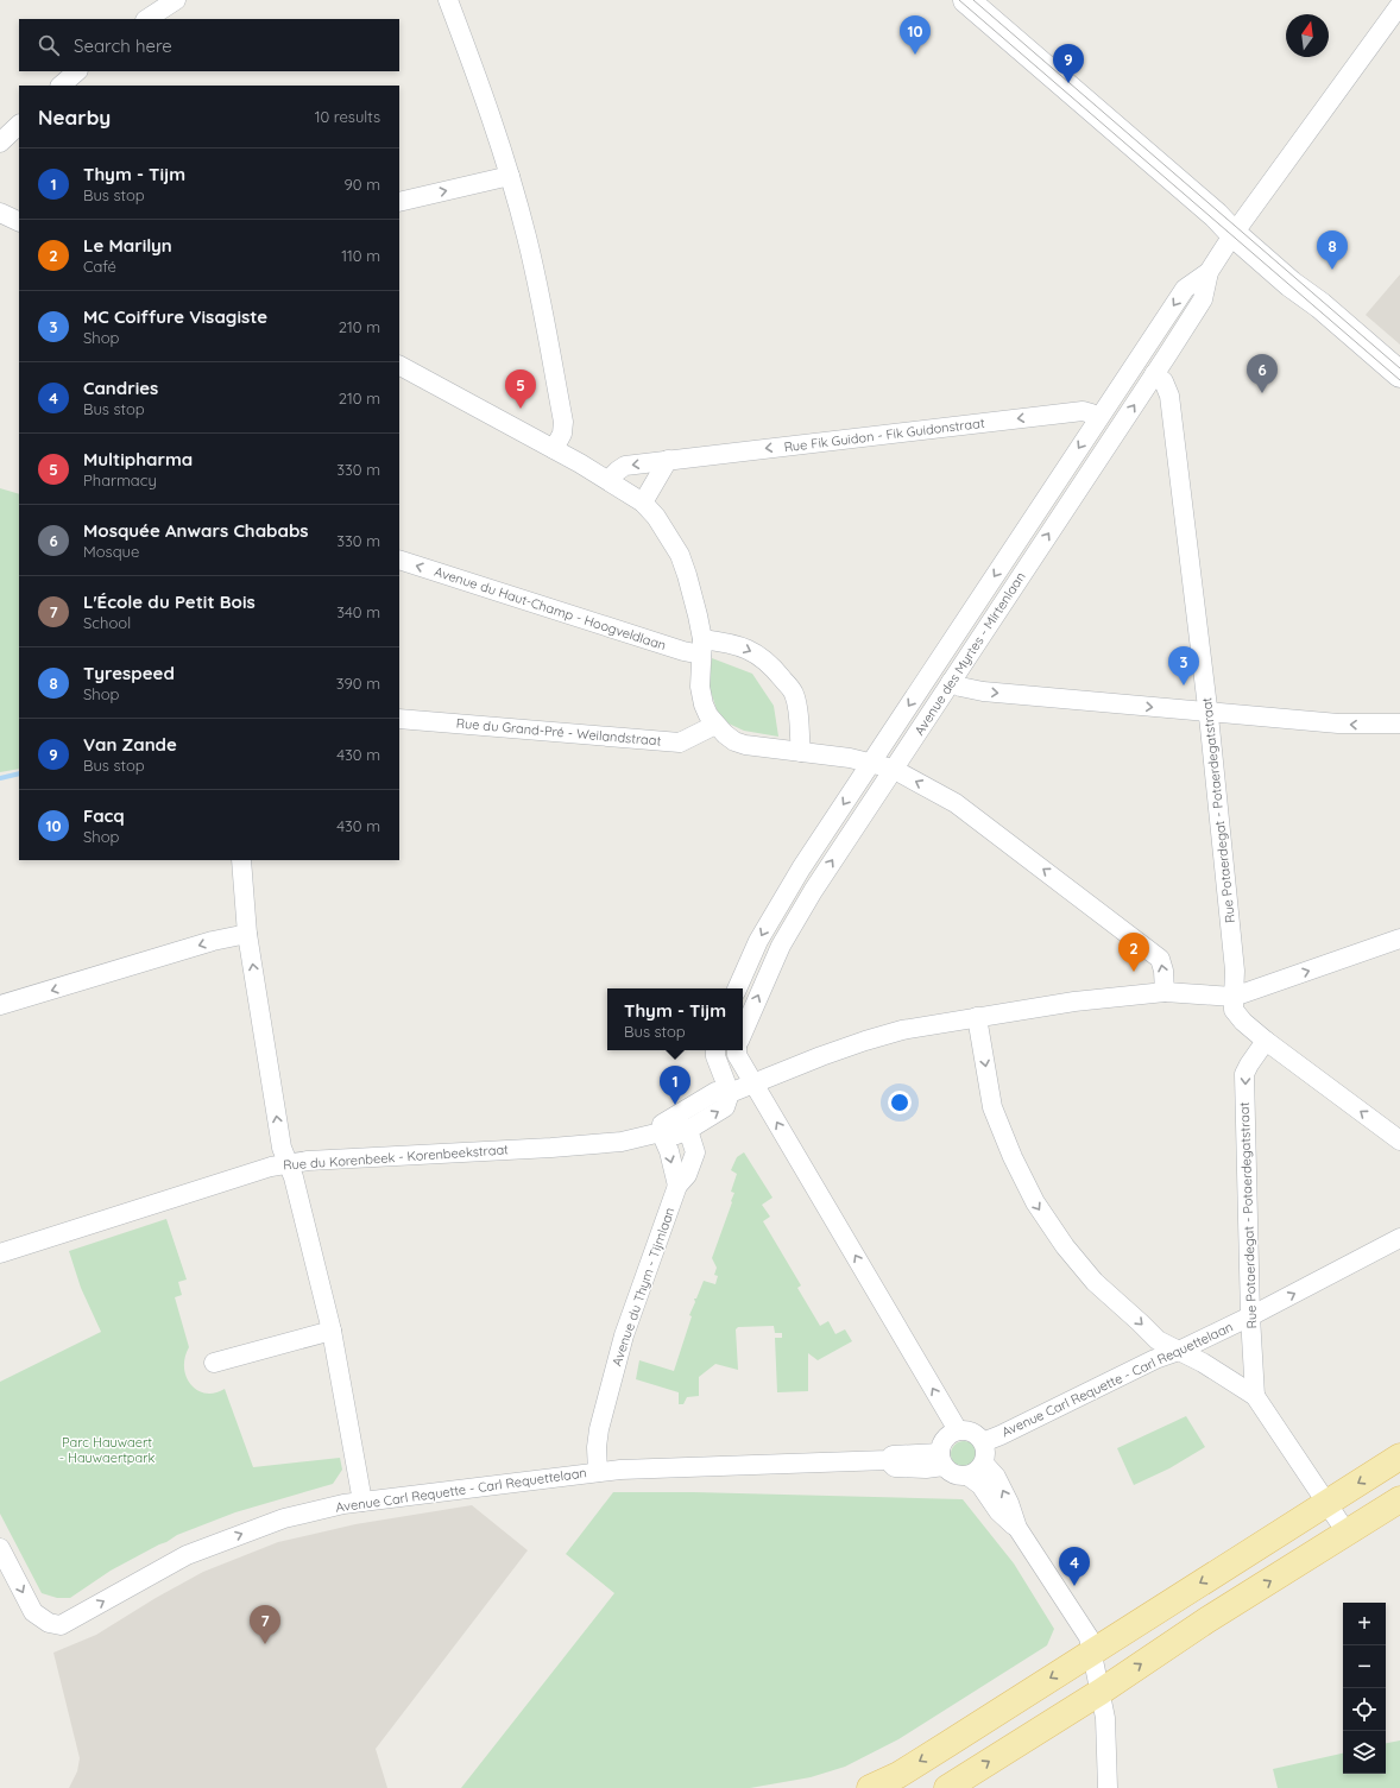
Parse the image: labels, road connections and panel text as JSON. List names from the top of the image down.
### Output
{
  "streets": {
    "street": [
      "Rue Fik Guidon - Fik Guidonstraat",
      "Avenue du Haut-Champ - Hoogveldlaan",
      "Avenue des Myrtes - Mirtenlaan",
      "Rue du Grand-Pré - Weilandstraat",
      "Rue Potaerdegat - Potaerdegatstraat",
      "Rue du Korenbeek - Korenbeekstraat",
      "Avenue du Thym - Tijmlaan",
      "Avenue Carl Requette - Carl Requettelaan"
    ]
  },
  "crossings": [
    ["Rue Fik Guidon - Fik Guidonstraat", "Avenue des Myrtes - Mirtenlaan"],
    ["Avenue des Myrtes - Mirtenlaan", "Rue Potaerdegat - Potaerdegatstraat"],
    ["Rue Potaerdegat - Potaerdegatstraat", "Rue du Korenbeek - Korenbeekstraat"],
    ["Rue Potaerdegat - Potaerdegatstraat", "Avenue Carl Requette - Carl Requettelaan"],
    ["Avenue du Thym - Tijmlaan", "Avenue Carl Requette - Carl Requettelaan"]
  ],
  "one_way": ["Rue Fik Guidon - Fik Guidonstraat", "Avenue Carl Requette - Carl Requettelaan"],
  "parks": ["Parc Hauwaert - Hauwaertpark"],
  "north": "top",
  "page": {
    "pins": [
      "10",
      "9",
      "8",
      "6",
      "5",
      "3",
      "2",
      "1",
      "4",
      "7"
    ],
    "search": "Search here",
    "heading": ["Nearby", "10 results"],
    "list": [
      {
        "mark": "1",
        "name": "Thym - Tijm",
        "note": "Bus stop",
        "value": "90 m"
      },
      {
        "mark": "2",
        "name": "Le Marilyn",
        "note": "Café",
        "value": "110 m"
      },
      {
        "mark": "3",
        "name": "MC Coiffure Visagiste",
        "note": "Shop",
        "value": "210 m"
      },
      {
        "mark": "4",
        "name": "Candries",
        "note": "Bus stop",
        "value": "210 m"
      },
      {
        "mark": "5",
        "name": "Multipharma",
        "note": "Pharmacy",
        "value": "330 m"
      },
      {
        "mark": "6",
        "name": "Mosquée Anwars Chababs",
        "note": "Mosque",
        "value": "330 m"
      },
      {
        "mark": "7",
        "name": "L'École du Petit Bois",
        "note": "School",
        "value": "340 m"
      },
      {
        "mark": "8",
        "name": "Tyrespeed",
        "note": "Shop",
        "value": "390 m"
      },
      {
        "mark": "9",
        "name": "Van Zande",
        "note": "Bus stop",
        "value": "430 m"
      },
      {
        "mark": "10",
        "name": "Facq",
        "note": "Shop",
        "value": "430 m"
      }
    ],
    "popup": ["Thym - Tijm", "Bus stop"],
    "map_buttons": ["+", "−"]
  }
}
